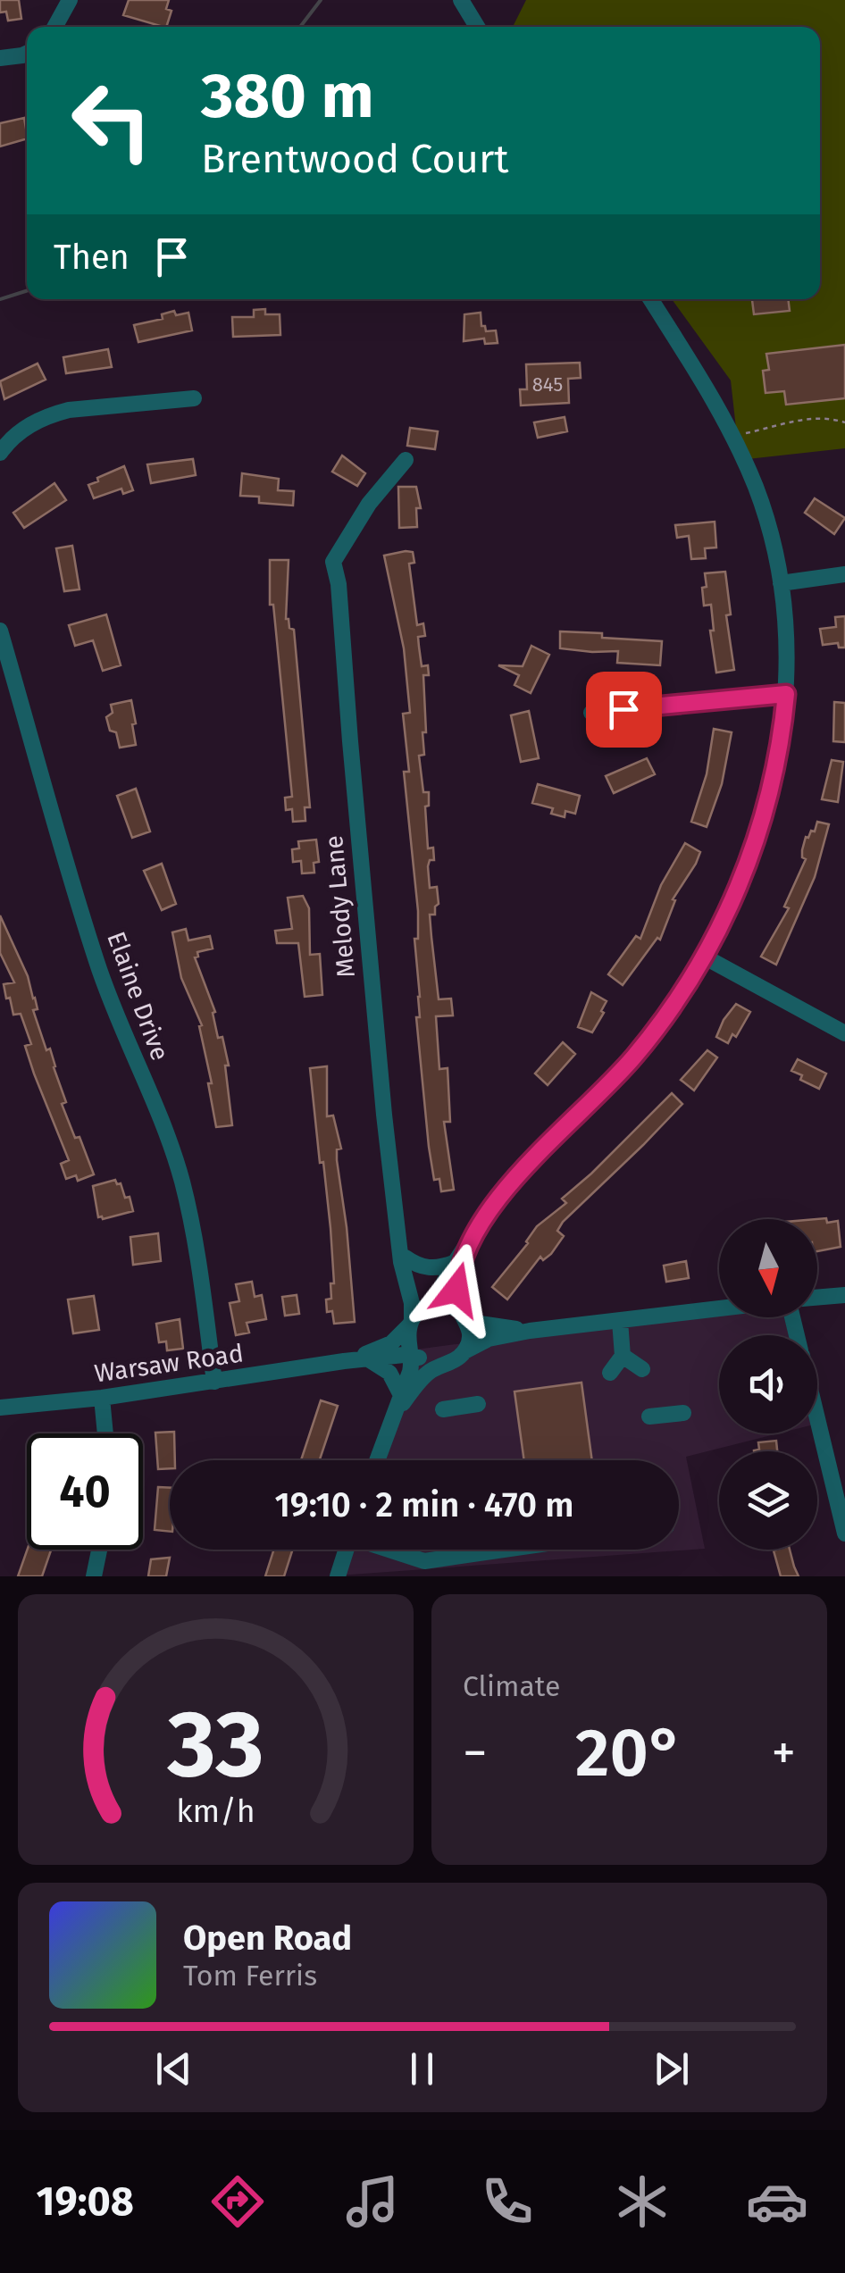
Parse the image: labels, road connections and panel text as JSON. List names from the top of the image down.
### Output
{
  "streets": {
    "street": ["Melody Lane", "Elaine Drive", "Warsaw Road"]
  },
  "crossings": [
    ["Melody Lane", "Warsaw Road"],
    ["Elaine Drive", "Warsaw Road"]
  ],
  "house_numbers": ["845"],
  "north": "bottom",
  "page": {
    "turn": ["380 m", "Brentwood Court"],
    "then": "Then",
    "limit": "40",
    "trip": "19:10 · 2 min · 470 m",
    "tile": "Climate",
    "heat": ["−", "20°", "+"],
    "song": ["Open Road", "Tom Ferris"],
    "tabs": "19:08",
    "gauge": ["33", "km/h"]
  }
}
